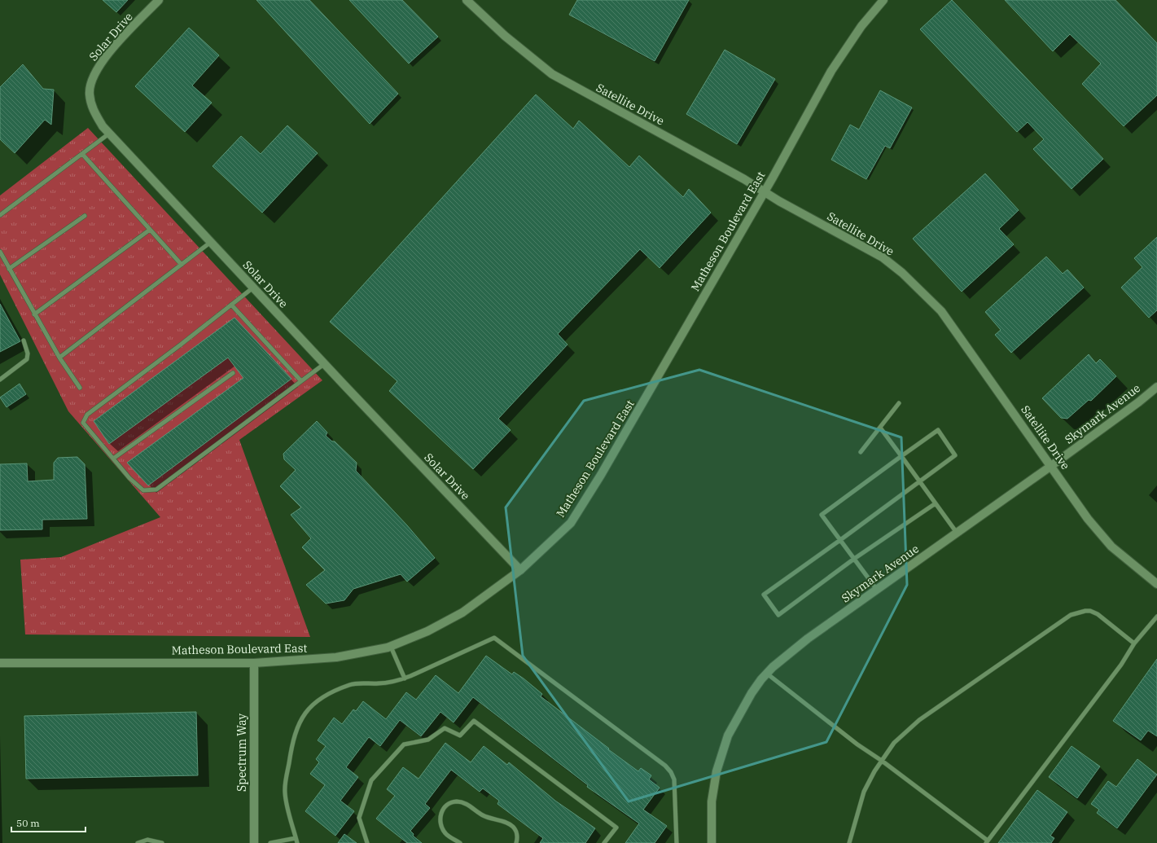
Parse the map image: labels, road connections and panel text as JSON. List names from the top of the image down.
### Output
{
  "streets": {
    "street": [
      "Solar Drive",
      "Satellite Drive",
      "Matheson Boulevard East",
      "Skymark Avenue",
      "Spectrum Way"
    ]
  },
  "crossings": [
    ["Solar Drive", "Matheson Boulevard East"],
    ["Satellite Drive", "Matheson Boulevard East"],
    ["Satellite Drive", "Skymark Avenue"],
    ["Matheson Boulevard East", "Spectrum Way"]
  ],
  "scale_bar": "50 m"
}
